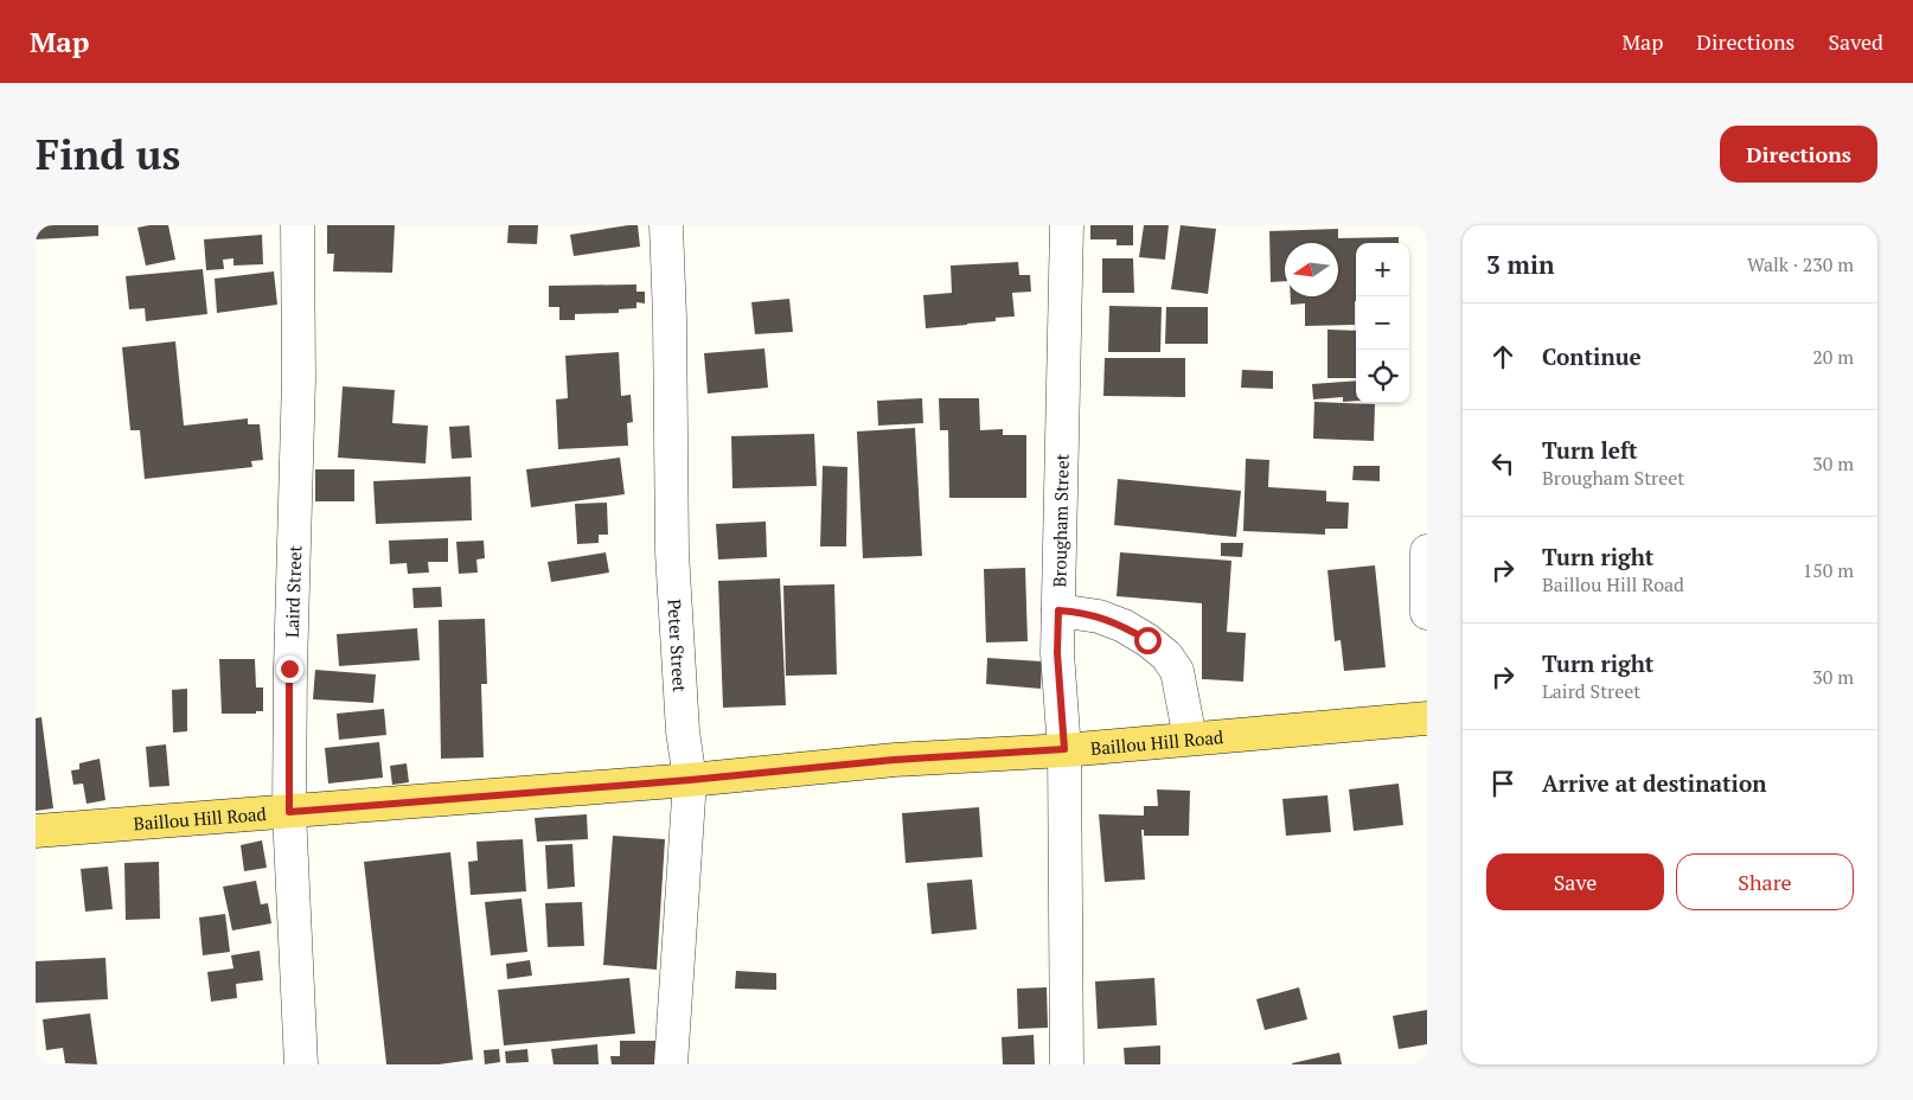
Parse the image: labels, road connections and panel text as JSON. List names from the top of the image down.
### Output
{
  "streets": {
    "main road": ["Baillou Hill Road"],
    "street": ["Brougham Street", "Laird Street", "Peter Street"]
  },
  "crossings": [
    ["Brougham Street", "Baillou Hill Road"],
    ["Laird Street", "Baillou Hill Road"],
    ["Peter Street", "Baillou Hill Road"]
  ],
  "north": "left",
  "page": {
    "header": "Map",
    "nav": ["Map", "Directions", "Saved"],
    "buttons": [
      "Directions",
      ["Save", "Share"]
    ],
    "title": "Find us",
    "heading": ["3 min", "Walk · 230 m"],
    "map_buttons": ["+", "−"],
    "list": [
      ["Continue", "20 m"],
      ["Turn left", "Brougham Street", "30 m"],
      ["Turn right", "Baillou Hill Road", "150 m"],
      ["Turn right", "Laird Street", "30 m"],
      "Arrive at destination"
    ]
  }
}
